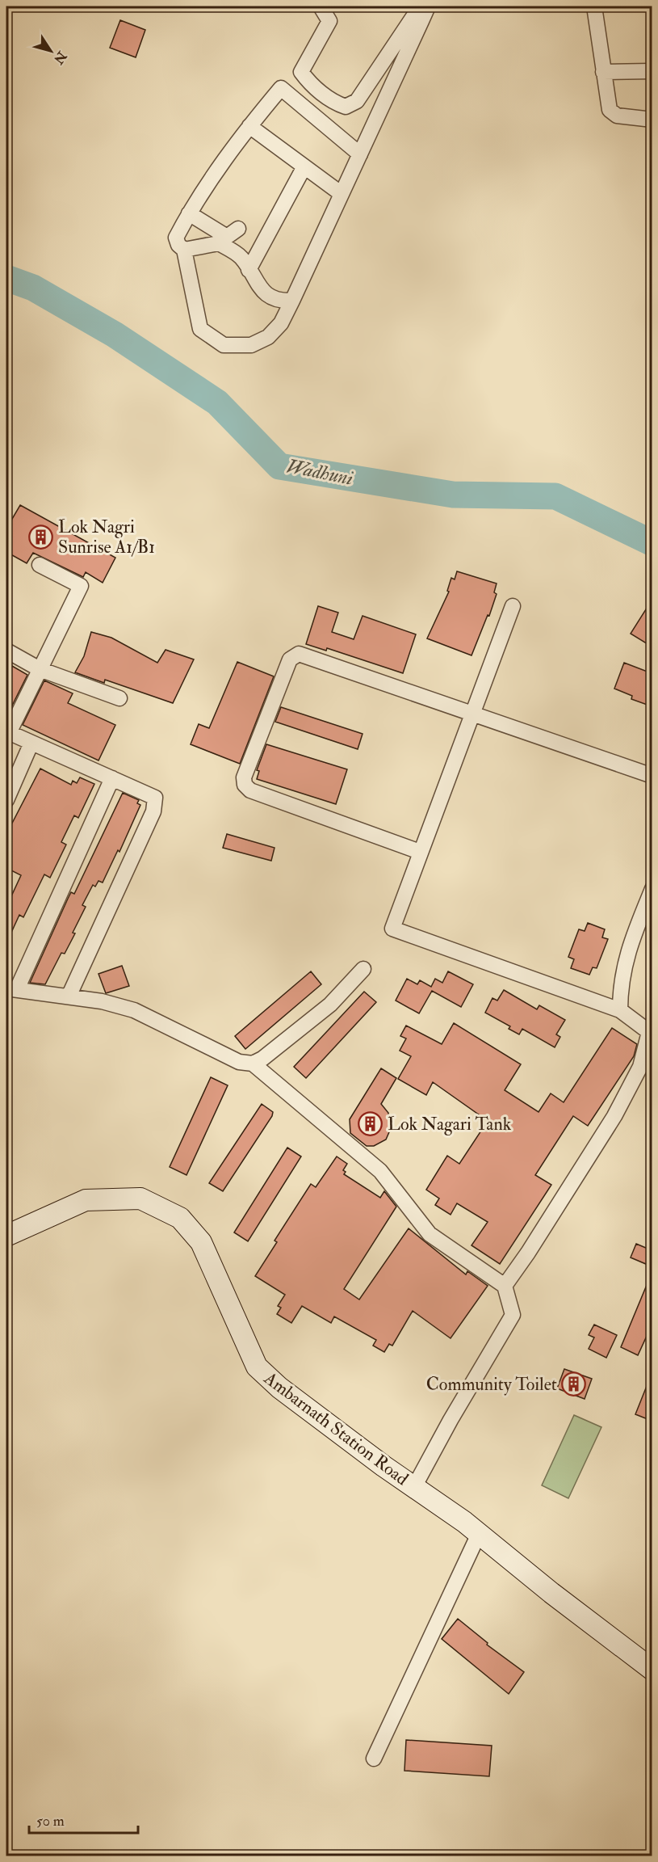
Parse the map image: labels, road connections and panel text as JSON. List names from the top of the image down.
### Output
{
  "streets": {
    "main road": ["Ambarnath Station Road"]
  },
  "water": ["Wadhuni"],
  "places": {
    "building": ["Lok Nagri Sunrise A1/B1", "Lok Nagari Tank", "Community Toilet"]
  },
  "scale_bar": "50 m",
  "north": "bottom right"
}
